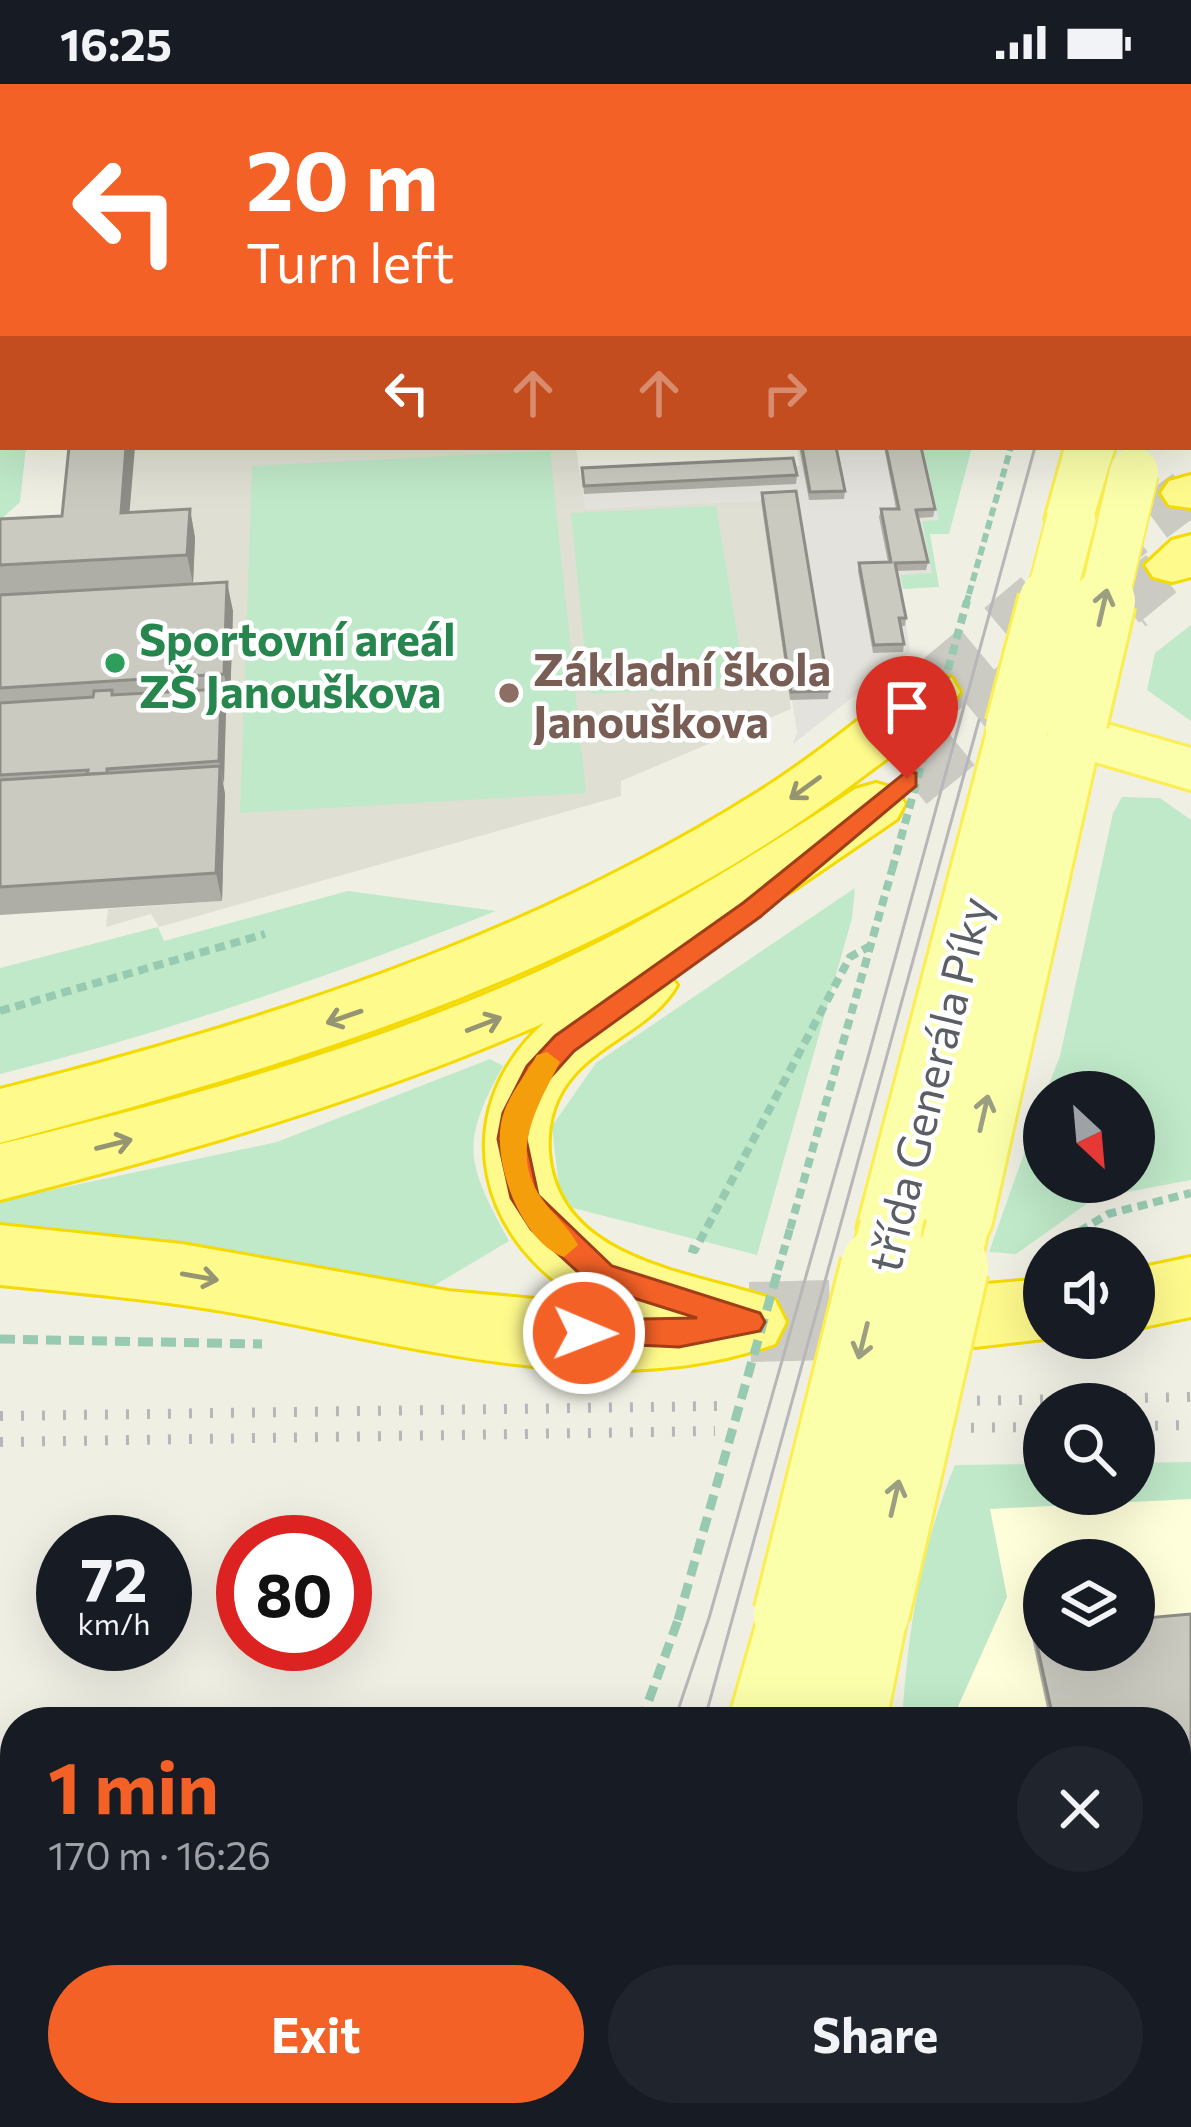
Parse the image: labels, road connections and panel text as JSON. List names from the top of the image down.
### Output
{
  "streets": {
    "main road": ["třída Generála Píky"]
  },
  "places": ["Sportovní areál ZŠ Janouškova", "Základní škola Janouškova"],
  "north": "bottom right",
  "page": {
    "status": "16:25",
    "turn": ["20 m", "Turn left"],
    "speed": "72 km/h",
    "limit": "80",
    "heading": ["1 min", "170 m · 16:26"],
    "buttons": ["Exit", "Share"]
  }
}
